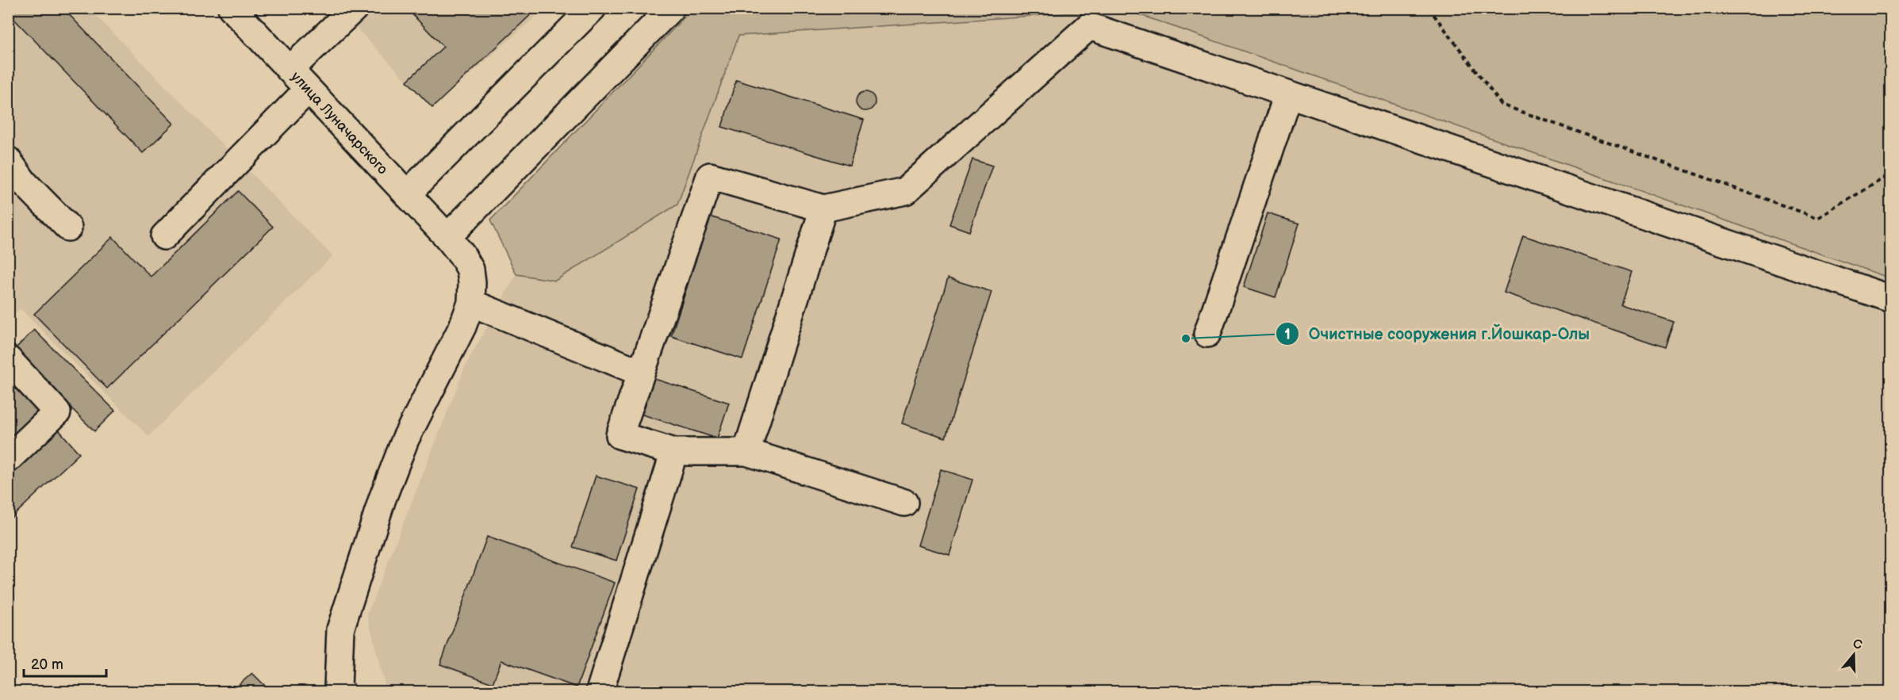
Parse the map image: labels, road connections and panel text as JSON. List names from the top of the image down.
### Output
{
  "streets": {
    "main road": ["улица Луначарского"]
  },
  "places": ["Очистные сооружения г.Йошкар-Олы"],
  "scale_bar": "20 m",
  "north": "top"
}
